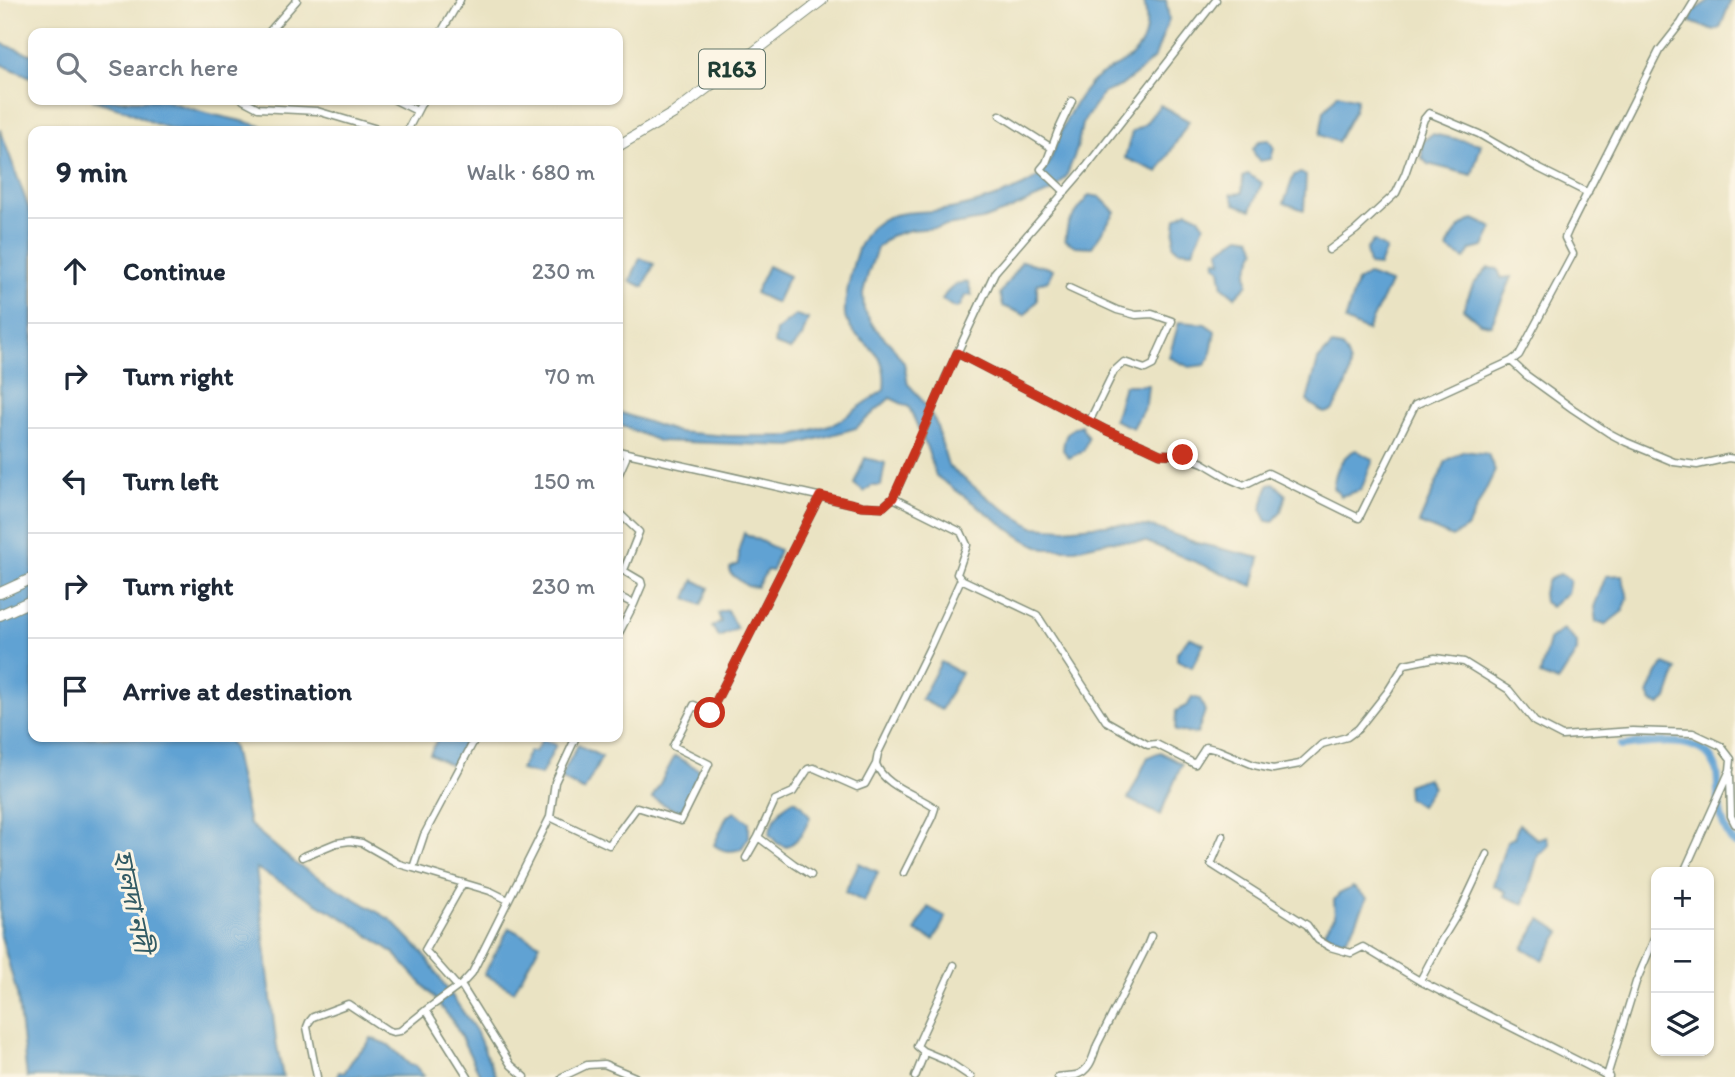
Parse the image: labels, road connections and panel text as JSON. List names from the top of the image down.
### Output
{
  "streets": {
    "main road": ["R163"]
  },
  "water": ["হালদা নদী"],
  "page": {
    "search": "Search here",
    "heading": ["9 min", "Walk · 680 m"],
    "list": [
      ["Continue", "230 m"],
      ["Turn right", "70 m"],
      ["Turn left", "150 m"],
      ["Turn right", "230 m"],
      "Arrive at destination"
    ],
    "map_buttons": ["+", "−"]
  }
}
